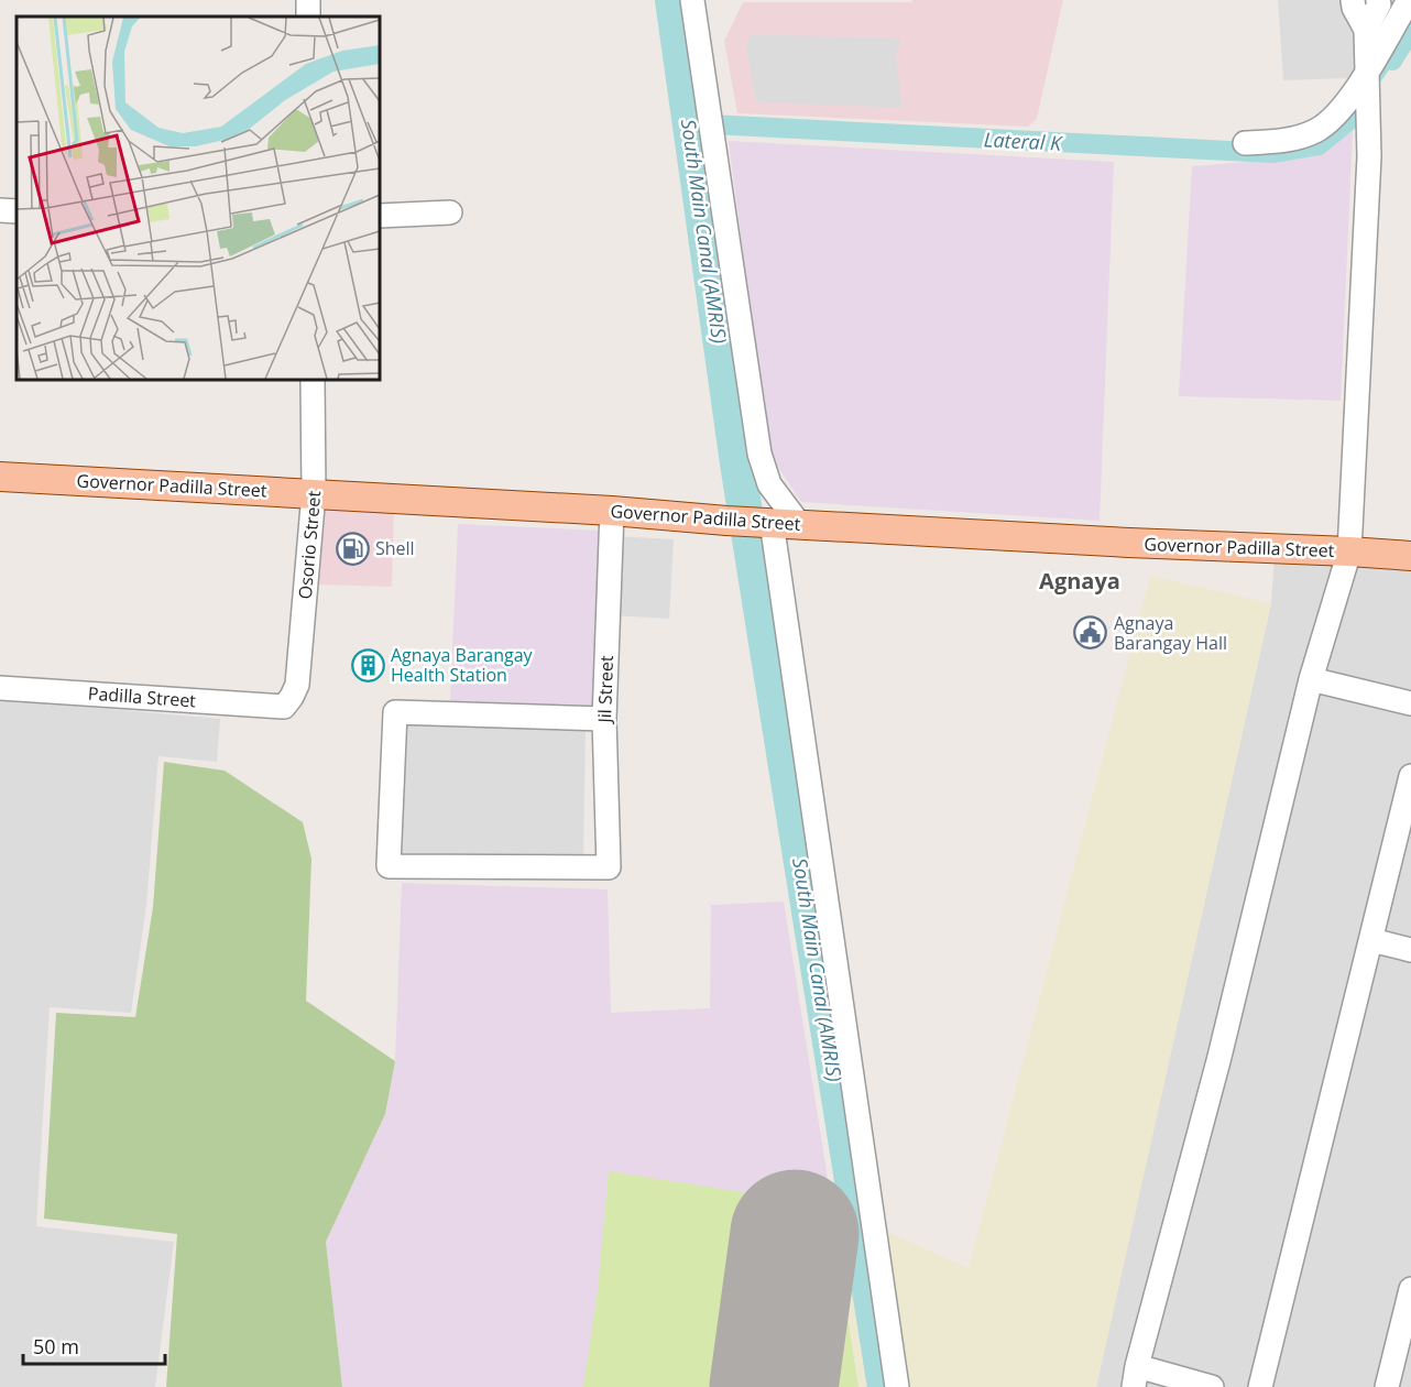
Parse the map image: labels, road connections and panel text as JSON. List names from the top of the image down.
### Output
{
  "streets": {
    "main road": ["Governor Padilla Street"],
    "street": ["Osorio Street", "Jil Street", "Padilla Street"]
  },
  "crossings": [
    ["Governor Padilla Street", "Osorio Street"],
    ["Governor Padilla Street", "Jil Street"],
    ["Osorio Street", "Padilla Street"]
  ],
  "districts": ["Agnaya"],
  "water": ["Lateral K", "South Main Canal (AMRIS)"],
  "places": {
    "fuel station": ["Shell"],
    "public building": ["Agnaya Barangay Hall"],
    "building": ["Agnaya Barangay Health Station"]
  },
  "scale_bar": "50 m"
}
